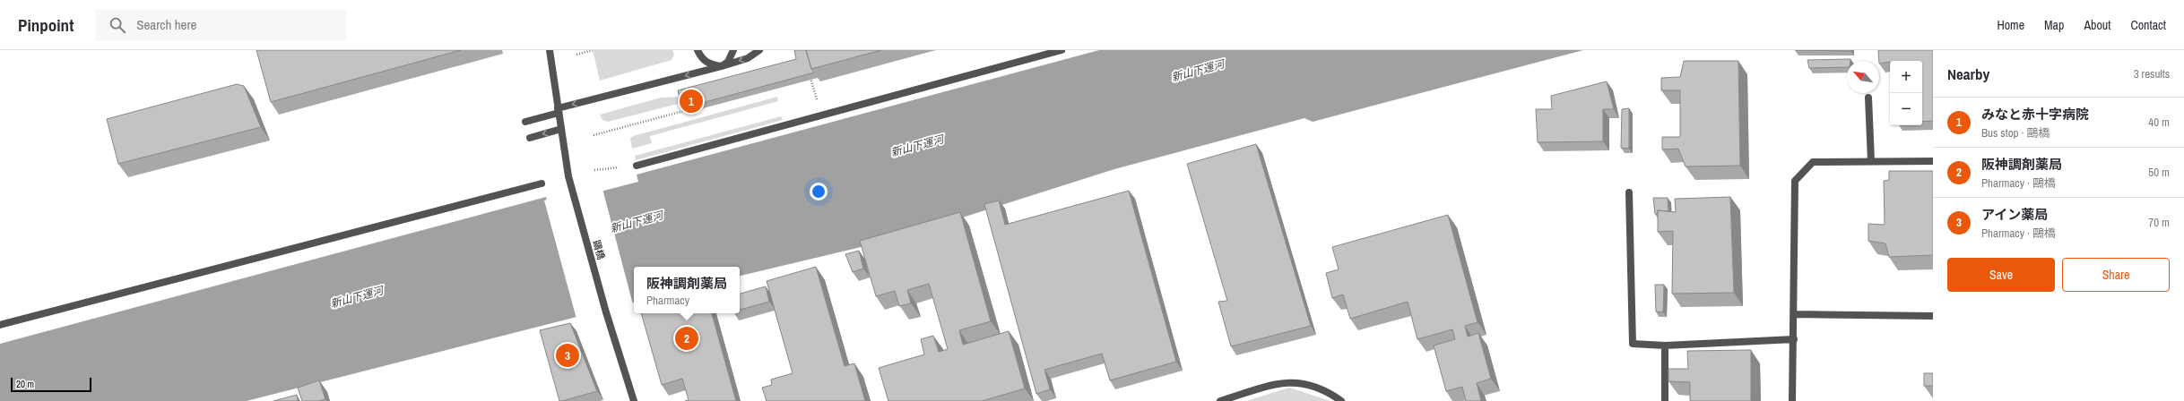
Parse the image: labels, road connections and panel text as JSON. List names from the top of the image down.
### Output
{
  "streets": {
    "street": ["鷗橋"]
  },
  "water": ["新山下運河"],
  "scale_bar": "20 m",
  "north": "top left",
  "page": {
    "header": "Pinpoint",
    "search": "Search here",
    "nav": [
      "Home",
      "Map",
      "About",
      "Contact"
    ],
    "heading": ["Nearby", "3 results"],
    "map_buttons": ["+", "−"],
    "pins": ["1", "2", "3"],
    "list": [
      {
        "mark": "1",
        "name": "みなと赤十字病院",
        "note": "Bus stop · 鷗橋",
        "value": "40 m"
      },
      {
        "mark": "2",
        "name": "阪神調剤薬局",
        "note": "Pharmacy · 鷗橋",
        "value": "50 m"
      },
      {
        "mark": "3",
        "name": "アイン薬局",
        "note": "Pharmacy · 鷗橋",
        "value": "70 m"
      }
    ],
    "buttons": ["Save", "Share"],
    "popup": ["阪神調剤薬局", "Pharmacy"],
    "scale": "20 m"
  }
}
